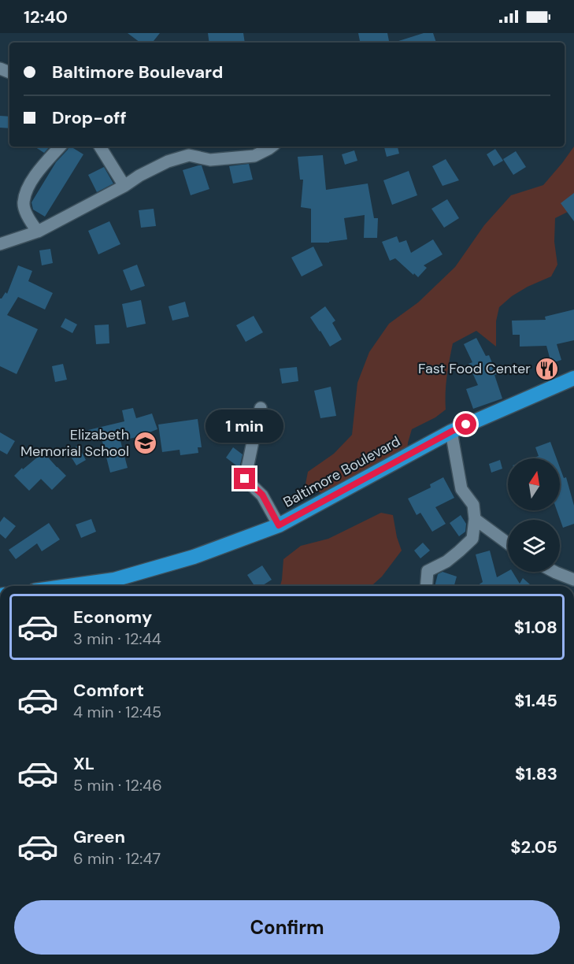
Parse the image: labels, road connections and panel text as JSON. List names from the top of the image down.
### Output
{
  "streets": {
    "highway": ["Baltimore Boulevard"]
  },
  "places": {
    "restaurant": ["Fast Food Center"],
    "school or university": ["Elizabeth Memorial School"]
  },
  "north": "top",
  "page": {
    "status": "12:40",
    "banner": ["Baltimore Boulevard", "Drop-off"],
    "bubble": "1 min",
    "list": [
      {
        "name": "Economy",
        "note": "3 min · 12:44",
        "value": "$1.08"
      },
      {
        "name": "Comfort",
        "note": "4 min · 12:45",
        "value": "$1.45"
      },
      {
        "name": "XL",
        "note": "5 min · 12:46",
        "value": "$1.83"
      },
      {
        "name": "Green",
        "note": "6 min · 12:47",
        "value": "$2.05"
      }
    ],
    "buttons": "Confirm"
  }
}
